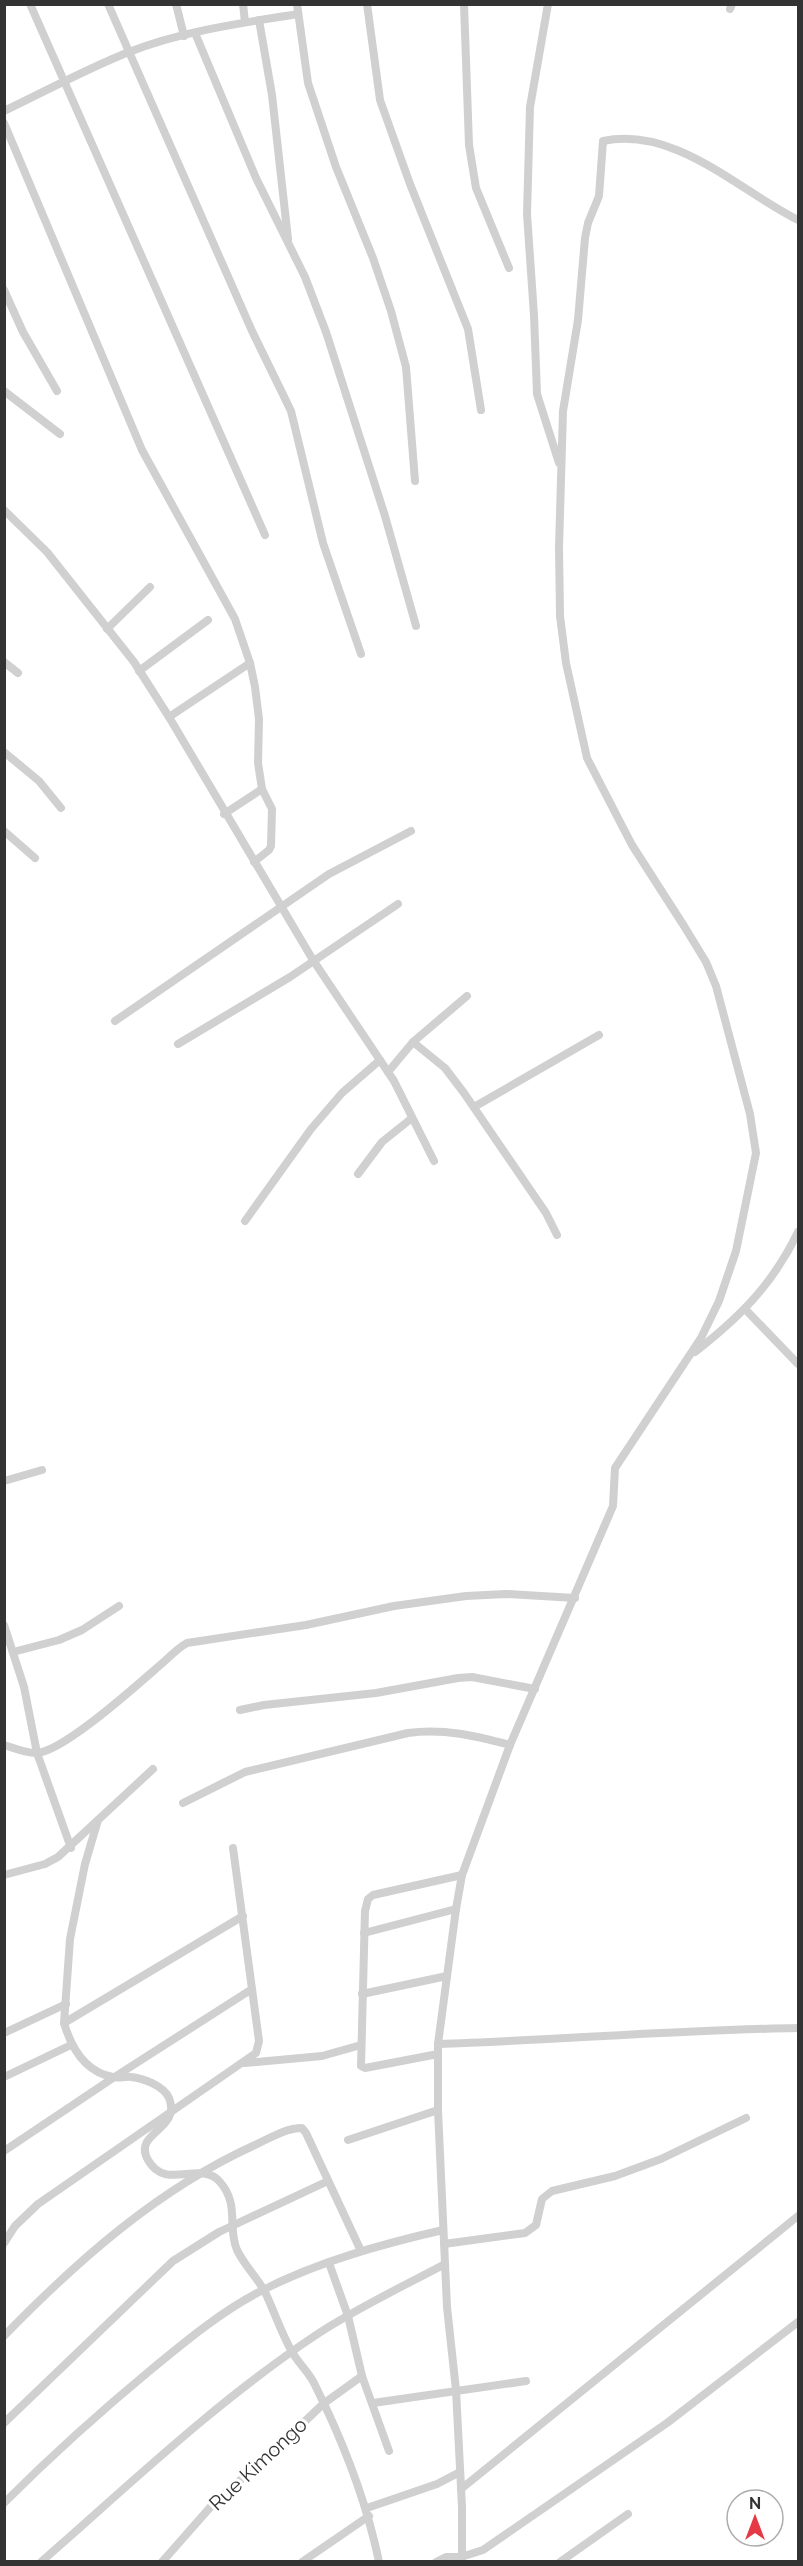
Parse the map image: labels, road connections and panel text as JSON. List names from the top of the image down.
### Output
{
  "streets": {
    "street": ["Rue Kimongo"]
  },
  "north": "top"
}
